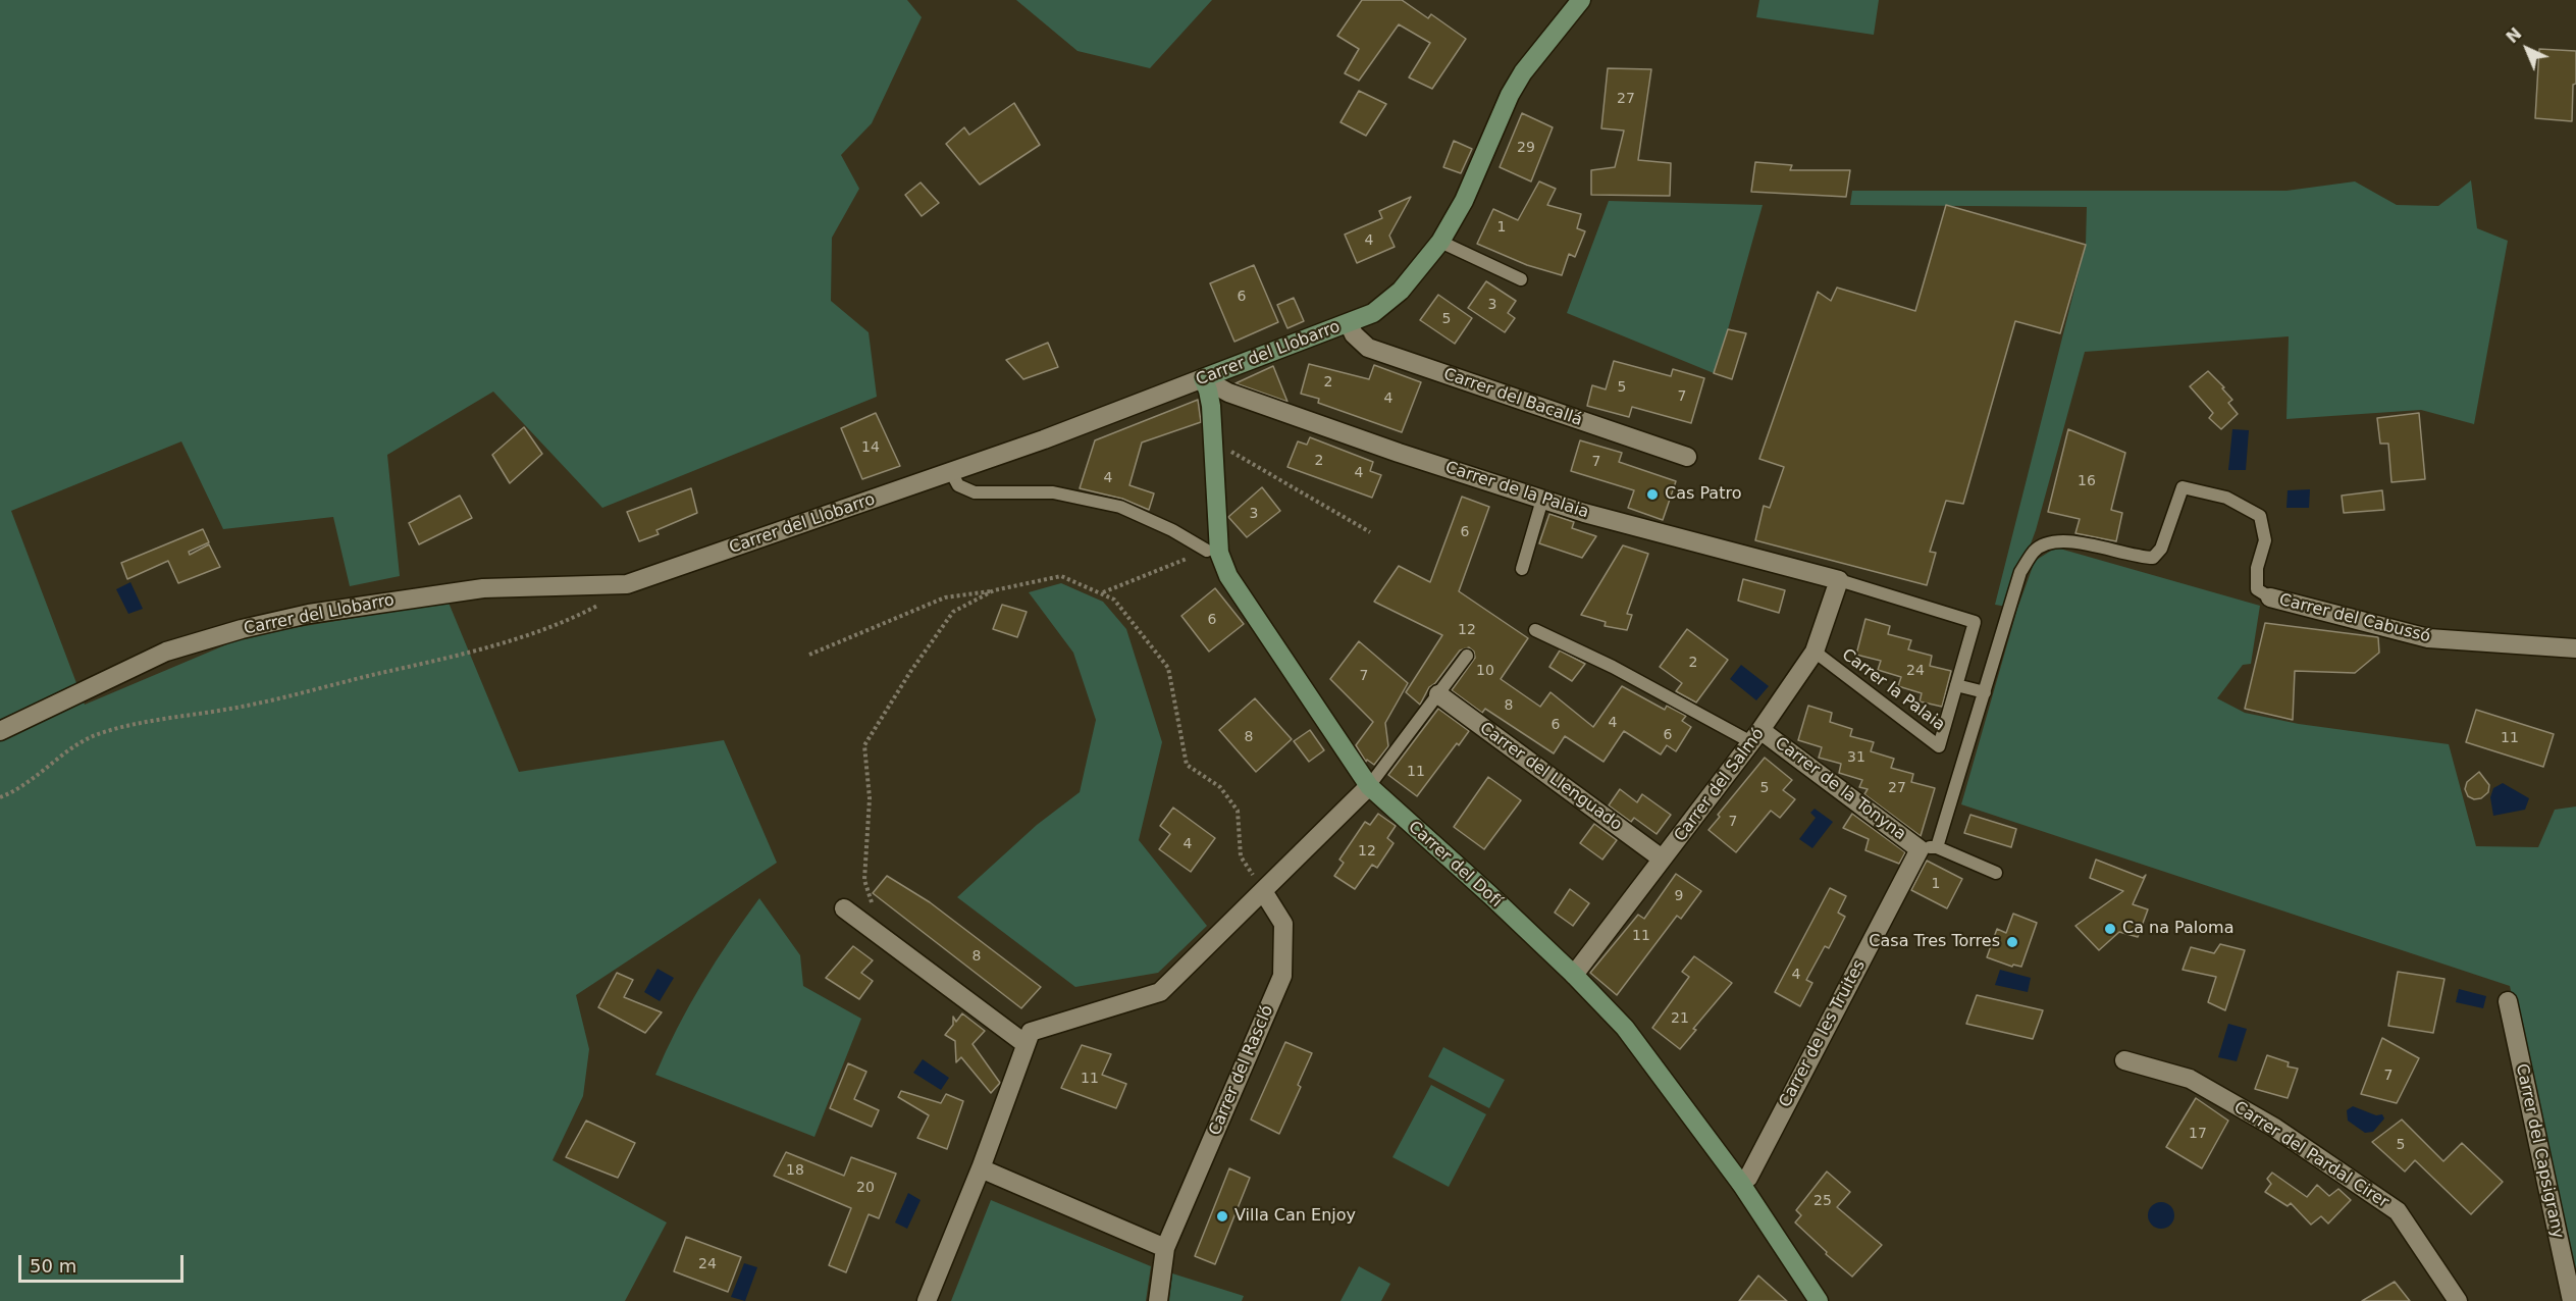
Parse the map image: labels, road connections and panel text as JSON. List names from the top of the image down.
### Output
{
  "streets": {
    "street": [
      "Carrer del Llobarro",
      "Carrer del Bacallá",
      "Carrer de la Palaia",
      "Carrer del Cabussó",
      "Carrer del Llenguado",
      "Carrer del Salmó",
      "Carrer de la Tonyna",
      "Carrer del Dofí",
      "Carrer de les Truites",
      "Carrer del Rascló",
      "Carrer del Capsigrany",
      "Carrer del Pardal Cirer"
    ],
    "lane": ["Carrer la Palaia"]
  },
  "crossings": [
    ["Carrer del Llobarro", "Carrer del Bacallá"],
    ["Carrer del Llobarro", "Carrer de la Palaia"],
    ["Carrer del Llobarro", "Carrer del Dofí"],
    ["Carrer de la Palaia", "Carrer la Palaia"],
    ["Carrer de la Palaia", "Carrer del Salmó"],
    ["Carrer de la Palaia", "Carrer del Dofí"],
    ["Carrer del Cabussó", "Carrer de la Tonyna"],
    ["Carrer del Cabussó", "Carrer de les Truites"],
    ["Carrer la Palaia", "Carrer del Salmó"],
    ["Carrer del Llenguado", "Carrer del Salmó"],
    ["Carrer del Salmó", "Carrer de la Tonyna"],
    ["Carrer del Salmó", "Carrer del Dofí"],
    ["Carrer de la Tonyna", "Carrer de les Truites"],
    ["Carrer del Dofí", "Carrer de les Truites"]
  ],
  "places": [
    "Cas Patro",
    "Ca na Paloma",
    "Casa Tres Torres",
    "Villa Can Enjoy"
  ],
  "house_numbers": [
    "27",
    "29",
    "1",
    "4",
    "6",
    "3",
    "5",
    "2",
    "5",
    "7",
    "4",
    "14",
    "2",
    "7",
    "4",
    "4",
    "16",
    "3",
    "6",
    "6",
    "12",
    "2",
    "10",
    "24",
    "7",
    "8",
    "4",
    "6",
    "6",
    "8",
    "11",
    "31",
    "11",
    "5",
    "27",
    "7",
    "4",
    "12",
    "1",
    "9",
    "11",
    "8",
    "4",
    "21",
    "7",
    "11",
    "17",
    "5",
    "18",
    "20",
    "25",
    "24"
  ],
  "scale_bar": "50 m",
  "north": "top left"
}
